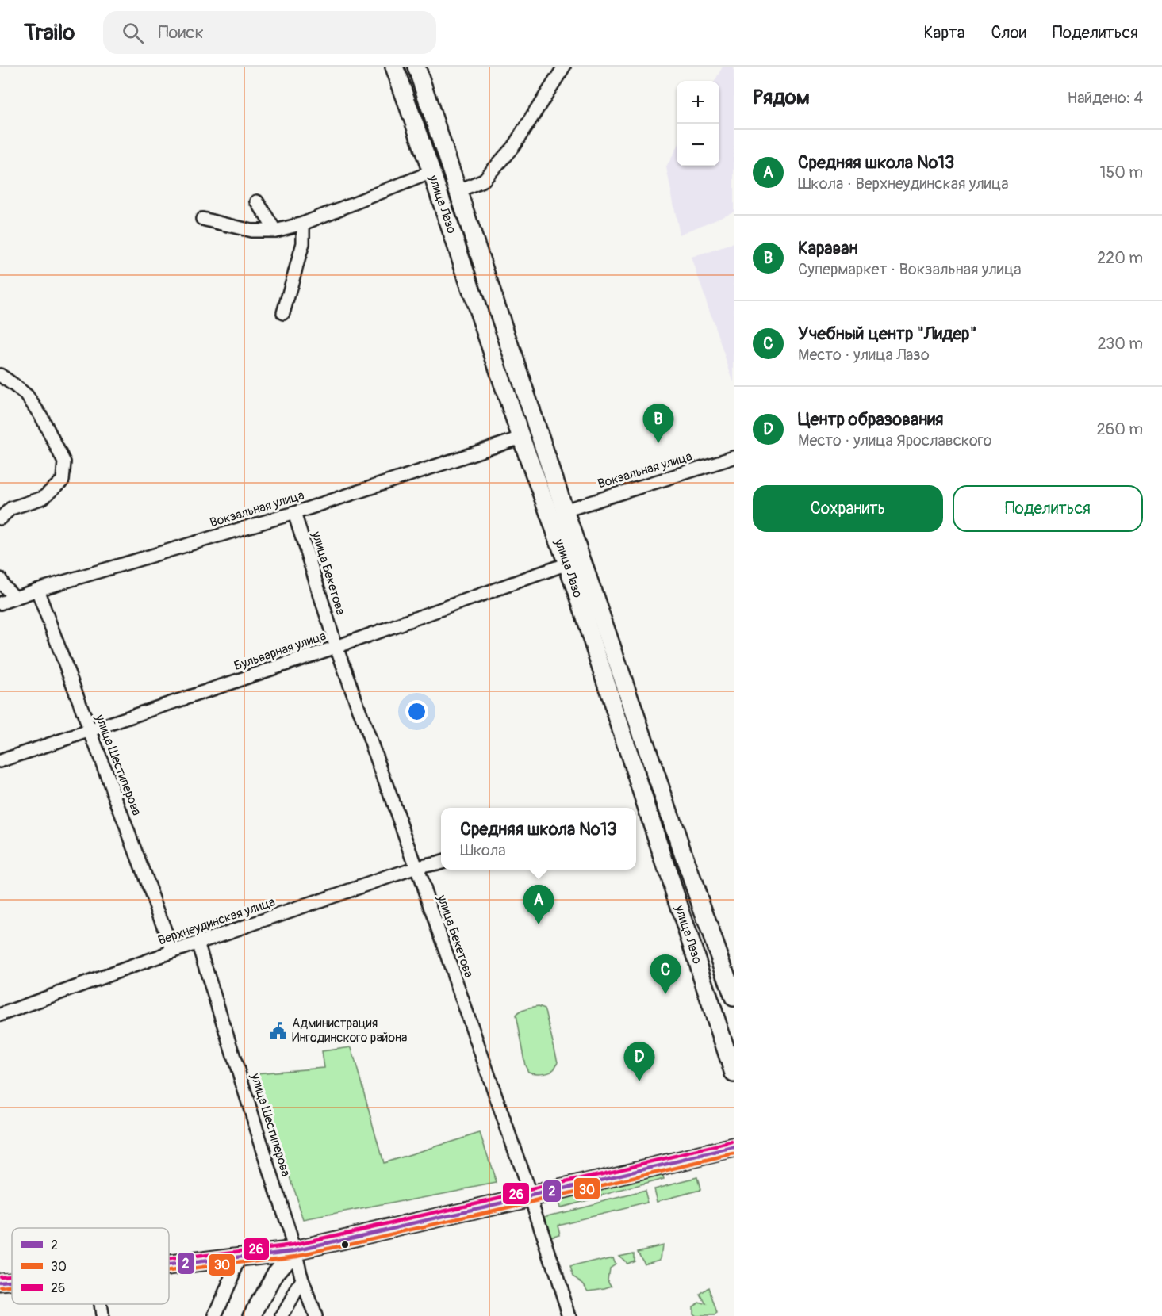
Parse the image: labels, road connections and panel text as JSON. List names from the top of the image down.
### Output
{
  "streets": {
    "main road": ["улица Лазо"],
    "street": [
      "Вокзальная улица",
      "улица Бекетова",
      "Бульварная улица",
      "улица Шестиперова",
      "Верхнеудинская улица"
    ]
  },
  "crossings": [
    ["улица Лазо", "Вокзальная улица"],
    ["улица Лазо", "Бульварная улица"],
    ["Вокзальная улица", "улица Бекетова"],
    ["Вокзальная улица", "улица Шестиперова"],
    ["улица Бекетова", "Бульварная улица"],
    ["улица Бекетова", "Верхнеудинская улица"],
    ["Бульварная улица", "улица Шестиперова"],
    ["улица Шестиперова", "Верхнеудинская улица"]
  ],
  "places": {
    "public building": ["Администрация Ингодинского района"]
  },
  "lines": ["transit line 26", "transit line 2", "transit line 30"],
  "legend": ["2", "30", "26"],
  "page": {
    "header": "Trailo",
    "search": "Поиск",
    "nav": ["Карта", "Слои", "Поделиться"],
    "heading": ["Рядом", "Найдено: 4"],
    "map_buttons": ["+", "−"],
    "list": [
      {
        "mark": "A",
        "name": "Средняя школа №13",
        "note": "Школа · Верхнеудинская улица",
        "value": "150 m"
      },
      {
        "mark": "B",
        "name": "Караван",
        "note": "Супермаркет · Вокзальная улица",
        "value": "220 m"
      },
      {
        "mark": "C",
        "name": "Учебный центр \"Лидер\"",
        "note": "Место · улица Лазо",
        "value": "230 m"
      },
      {
        "mark": "D",
        "name": "Центр образования",
        "note": "Место · улица Ярославского",
        "value": "260 m"
      }
    ],
    "pins": [
      "B",
      "A",
      "C",
      "D"
    ],
    "buttons": ["Сохранить", "Поделиться"],
    "popup": ["Средняя школа №13", "Школа"]
  }
}
